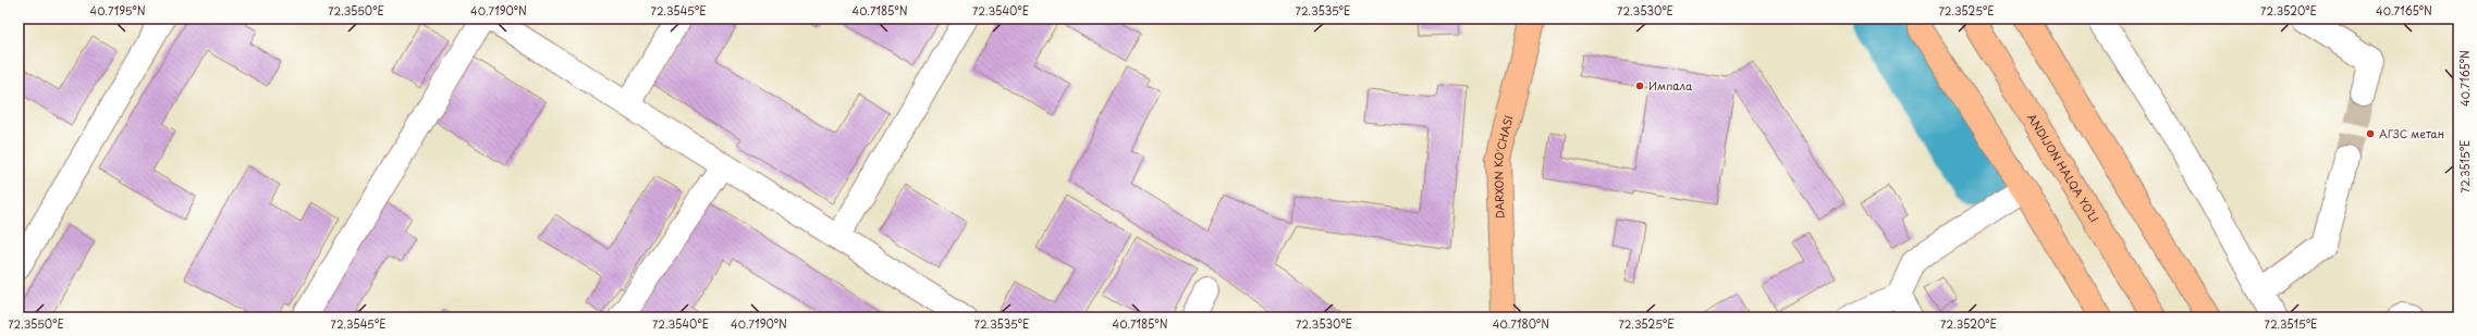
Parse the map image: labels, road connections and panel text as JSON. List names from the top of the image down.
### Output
{
  "streets": {
    "main road": ["DARXON KO'CHASI", "ANDIJON HALQA YO‘LI"]
  },
  "places": ["Импала", "АГЗС метан"],
  "coordinates": [
    "40.7195°N",
    "72.3550°E",
    "40.7190°N",
    "72.3545°E",
    "40.7185°N",
    "72.3540°E",
    "72.3535°E",
    "72.3530°E",
    "72.3525°E",
    "72.3520°E",
    "40.7165°N",
    "72.3515°E",
    "40.7180°N"
  ]
}
